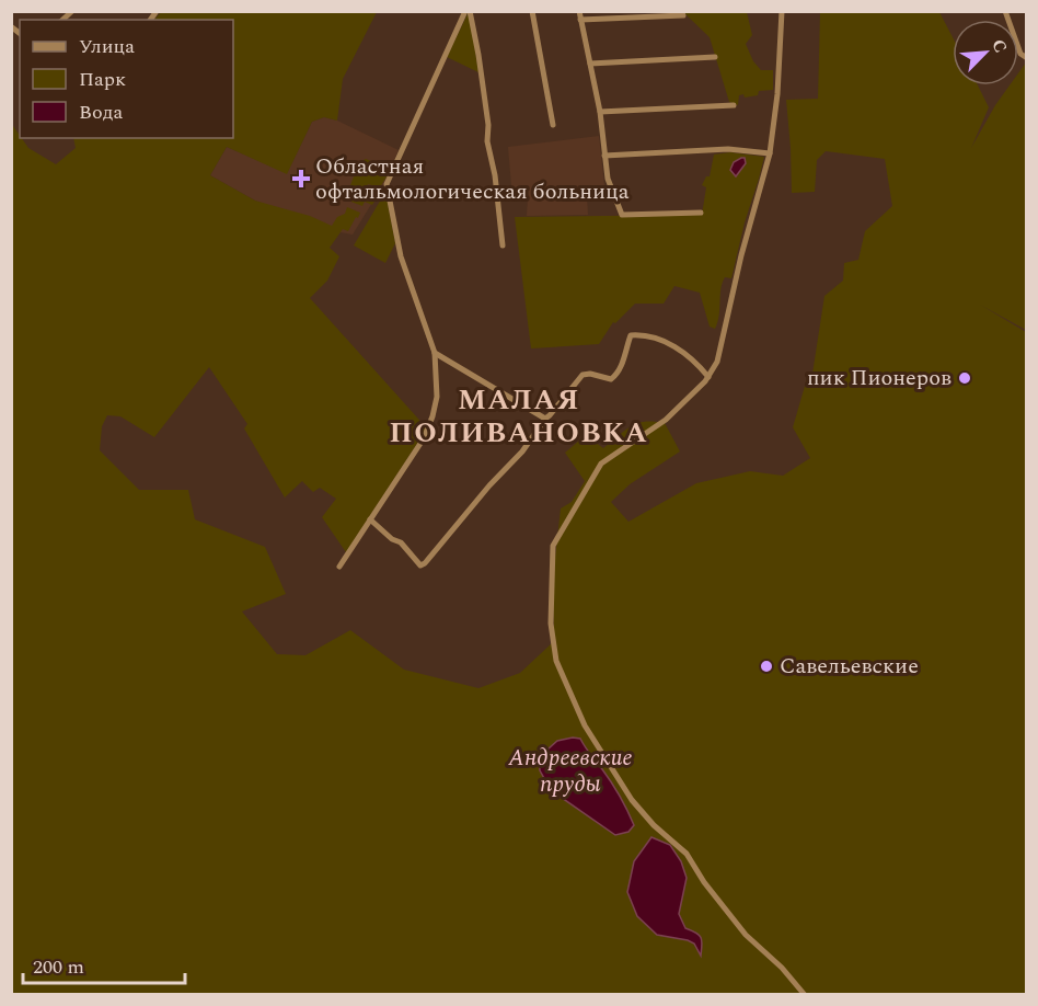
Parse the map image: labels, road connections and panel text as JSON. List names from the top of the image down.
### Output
{
  "districts": ["МАЛАЯ ПОЛИВАНОВКА"],
  "water": ["Андреевские пруды"],
  "places": {
    "health": ["Областная офтальмологическая больница"],
    "other": ["пик Пионеров", "Савельевские"]
  },
  "legend": ["Улица", "Парк", "Вода"],
  "scale_bar": "200 m",
  "north": "top right"
}
